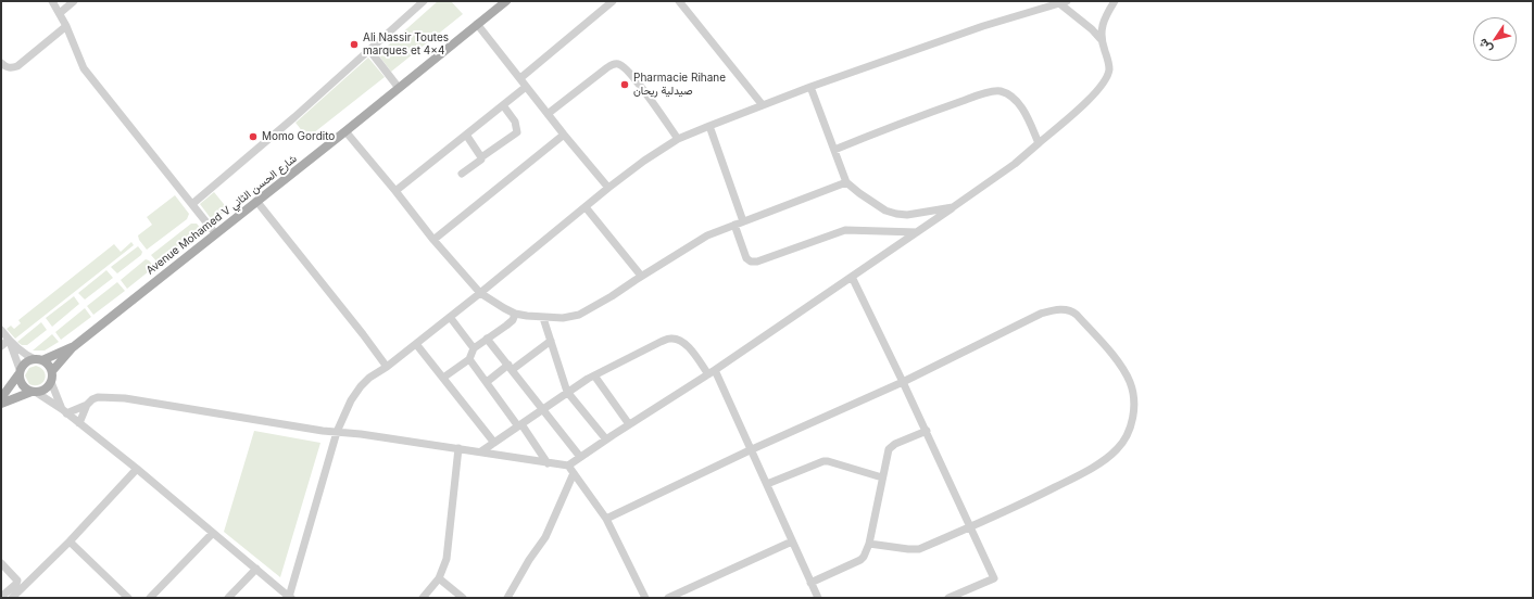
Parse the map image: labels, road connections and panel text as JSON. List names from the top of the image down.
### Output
{
  "streets": {
    "main road": ["Avenue Mohamed V شارع الحسن الثاني"]
  },
  "places": ["Ali Nassir Toutes marques et 4x4", "Pharmacie Rihane صيدلية ريحان", "Momo Gordito"],
  "north": "bottom left"
}
